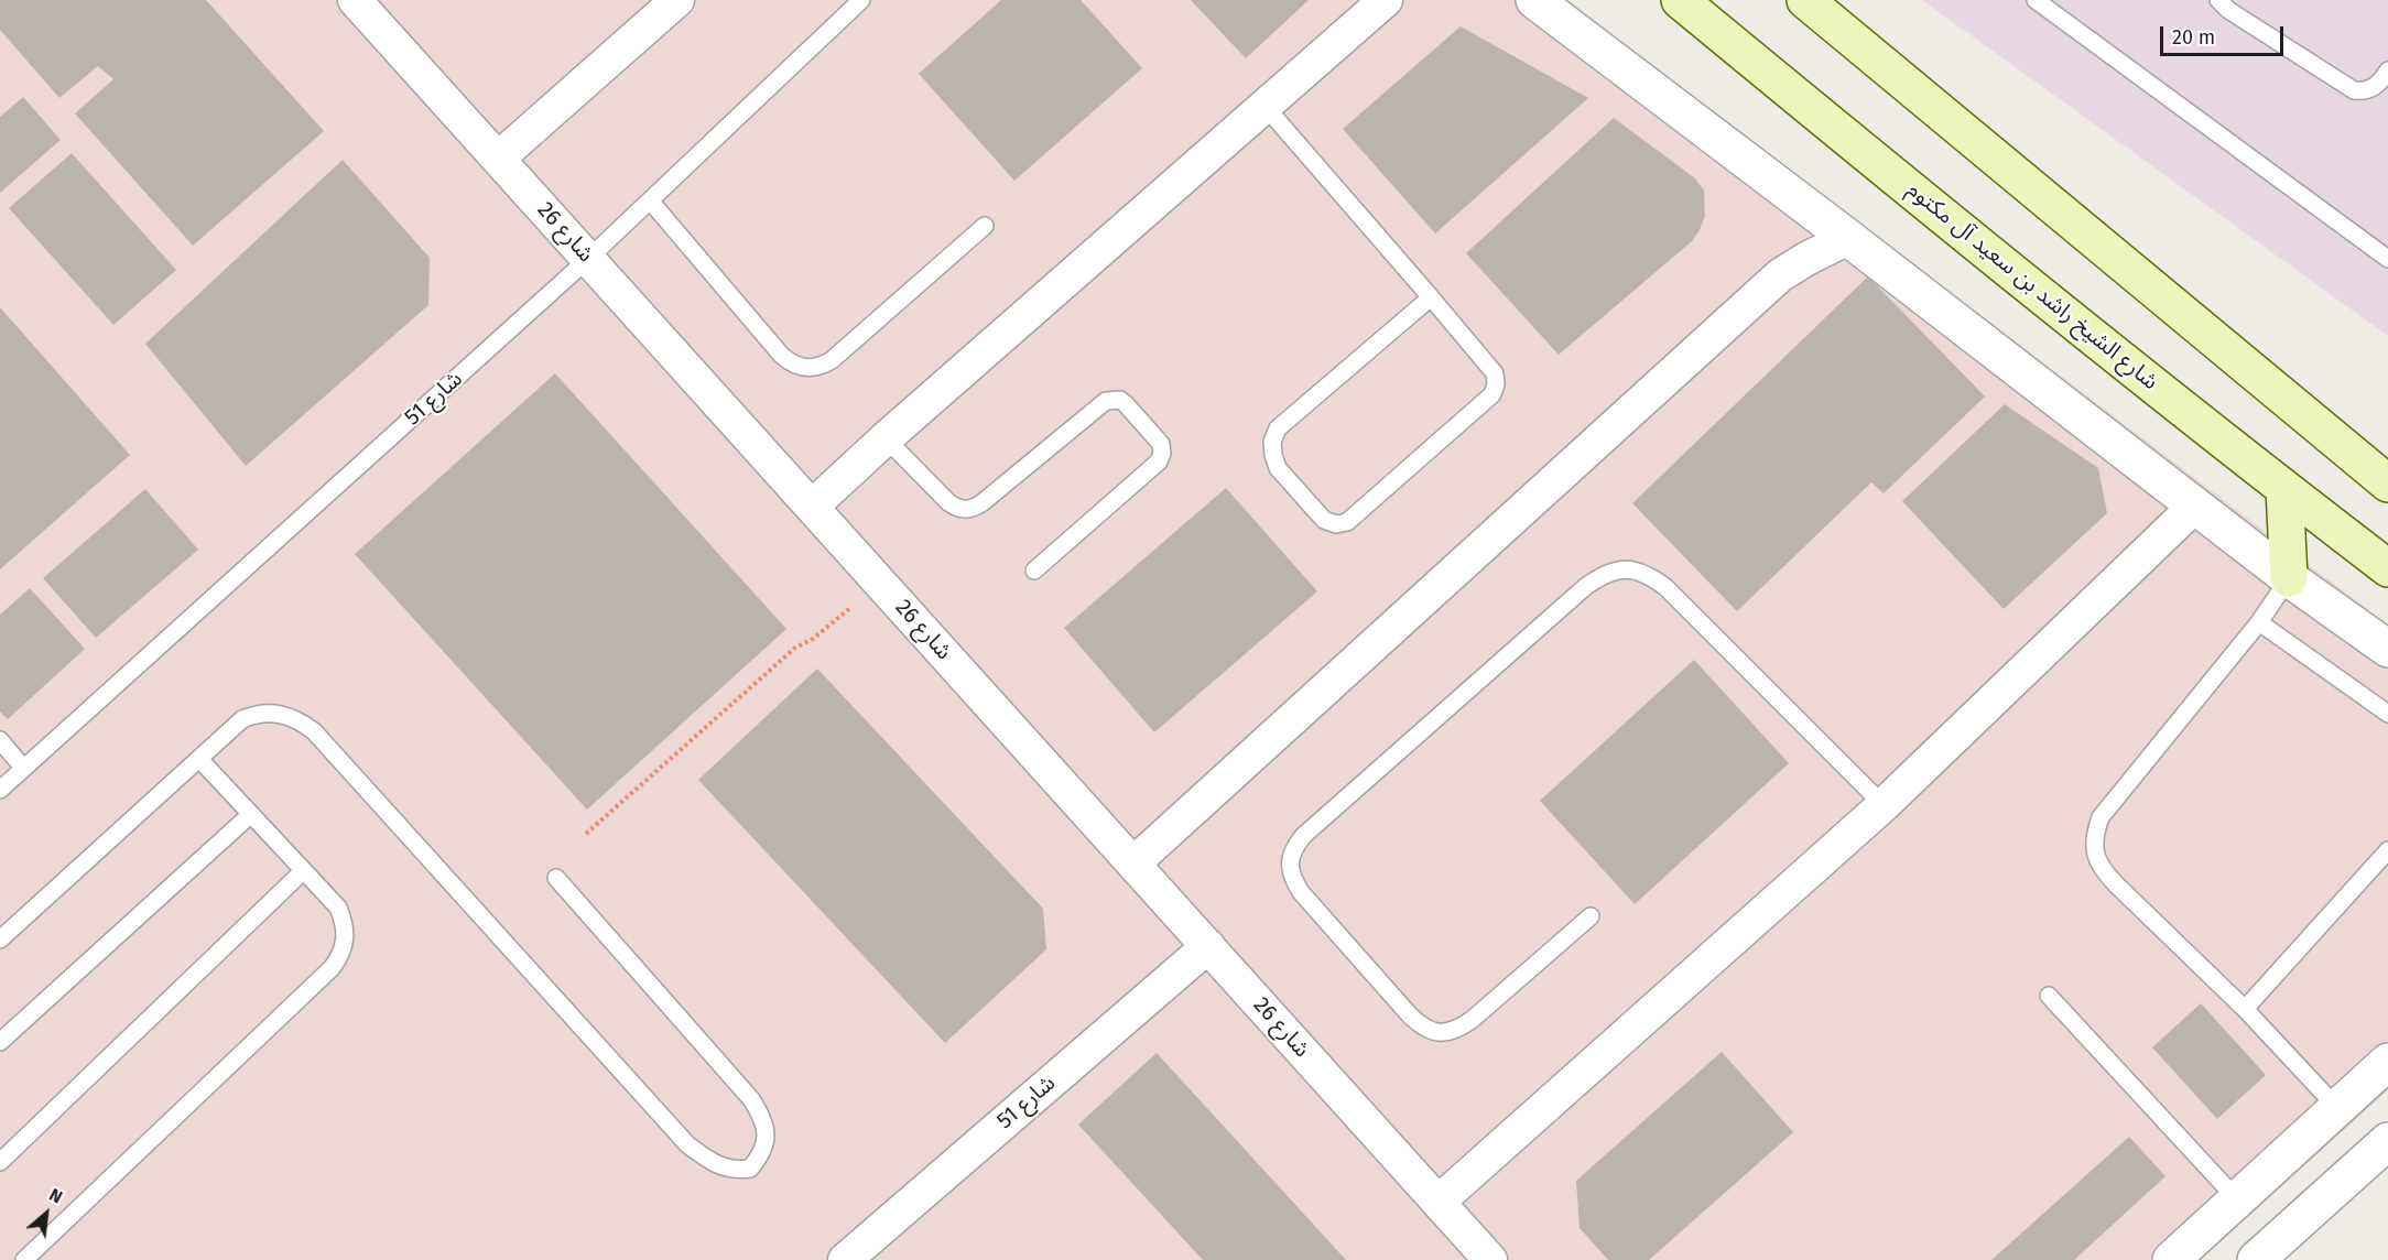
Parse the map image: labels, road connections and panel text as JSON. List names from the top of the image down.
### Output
{
  "streets": {
    "main road": ["شارع الشيخ راشد بن سعيد آل مكتوم"],
    "street": ["شارع 26", "شارع 51"]
  },
  "crossings": [
    ["شارع 26", "شارع 51"]
  ],
  "scale_bar": "20 m",
  "north": "top right"
}
